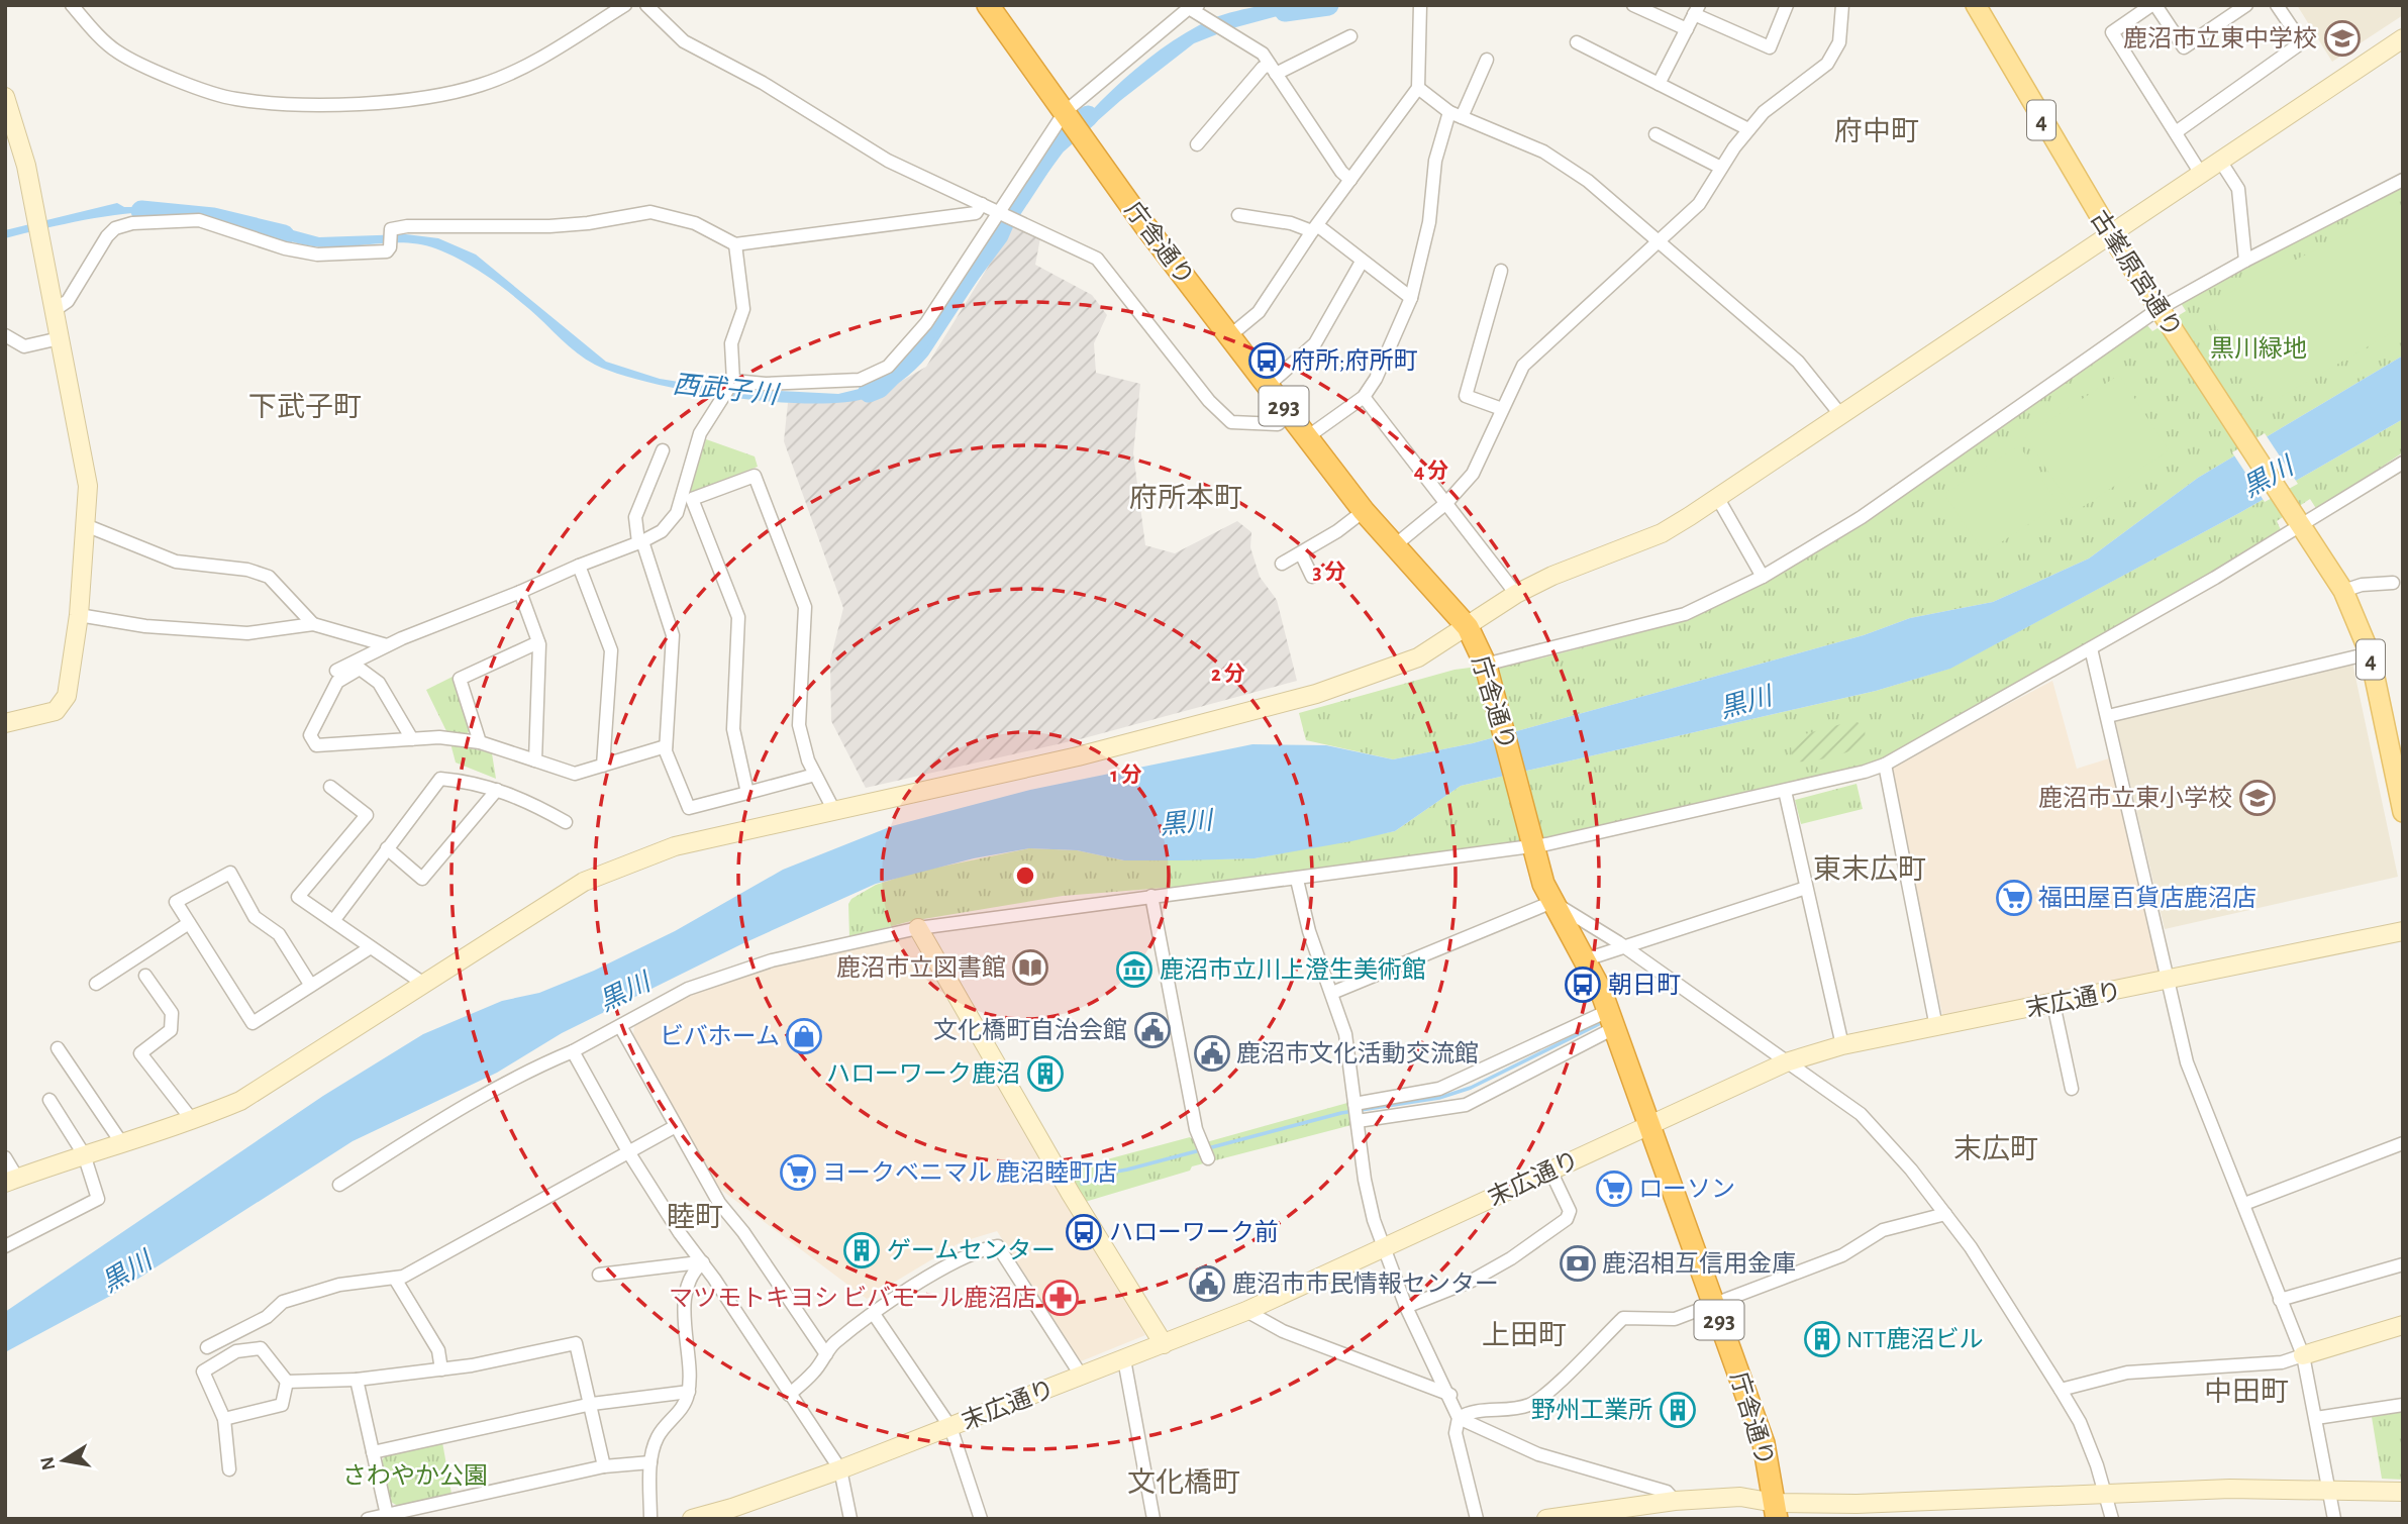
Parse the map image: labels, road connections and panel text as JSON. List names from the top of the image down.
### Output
{
  "streets": {
    "highway": ["庁舎通り", "293"],
    "main road": ["4", "古峯原宮通り"],
    "street": ["末広通り"]
  },
  "crossings": [
    ["庁舎通り", "末広通り"]
  ],
  "districts": [
    "府中町",
    "下武子町",
    "府所本町",
    "東末広町",
    "末広町",
    "睦町",
    "上田町",
    "中田町",
    "文化橋町"
  ],
  "water": ["西武子川", "黒川"],
  "parks": ["黒川緑地", "さわやか公園"],
  "places": {
    "school or university": ["鹿沼市立東中学校", "鹿沼市立東小学校"],
    "bus stop": ["府所;府所町", "朝日町", "ハローワーク前"],
    "supermarket": ["福田屋百貨店鹿沼店", "ヨークベニマル 鹿沼睦町店", "ローソン"],
    "library": ["鹿沼市立図書館"],
    "museum": ["鹿沼市立川上澄生美術館"],
    "public building": ["文化橋町自治会館", "鹿沼市文化活動交流館", "鹿沼市市民情報センター"],
    "shop": ["ビバホーム"],
    "building": [
      "ハローワーク鹿沼",
      "ゲームセンター",
      "NTT鹿沼ビル",
      "野州工業所"
    ],
    "bank": ["鹿沼相互信用金庫"],
    "pharmacy": ["マツモトキヨシ ビバモール鹿沼店"]
  },
  "north": "left",
  "rings": [
    "4 分",
    "3 分",
    "2 分",
    "1 分"
  ]
}
